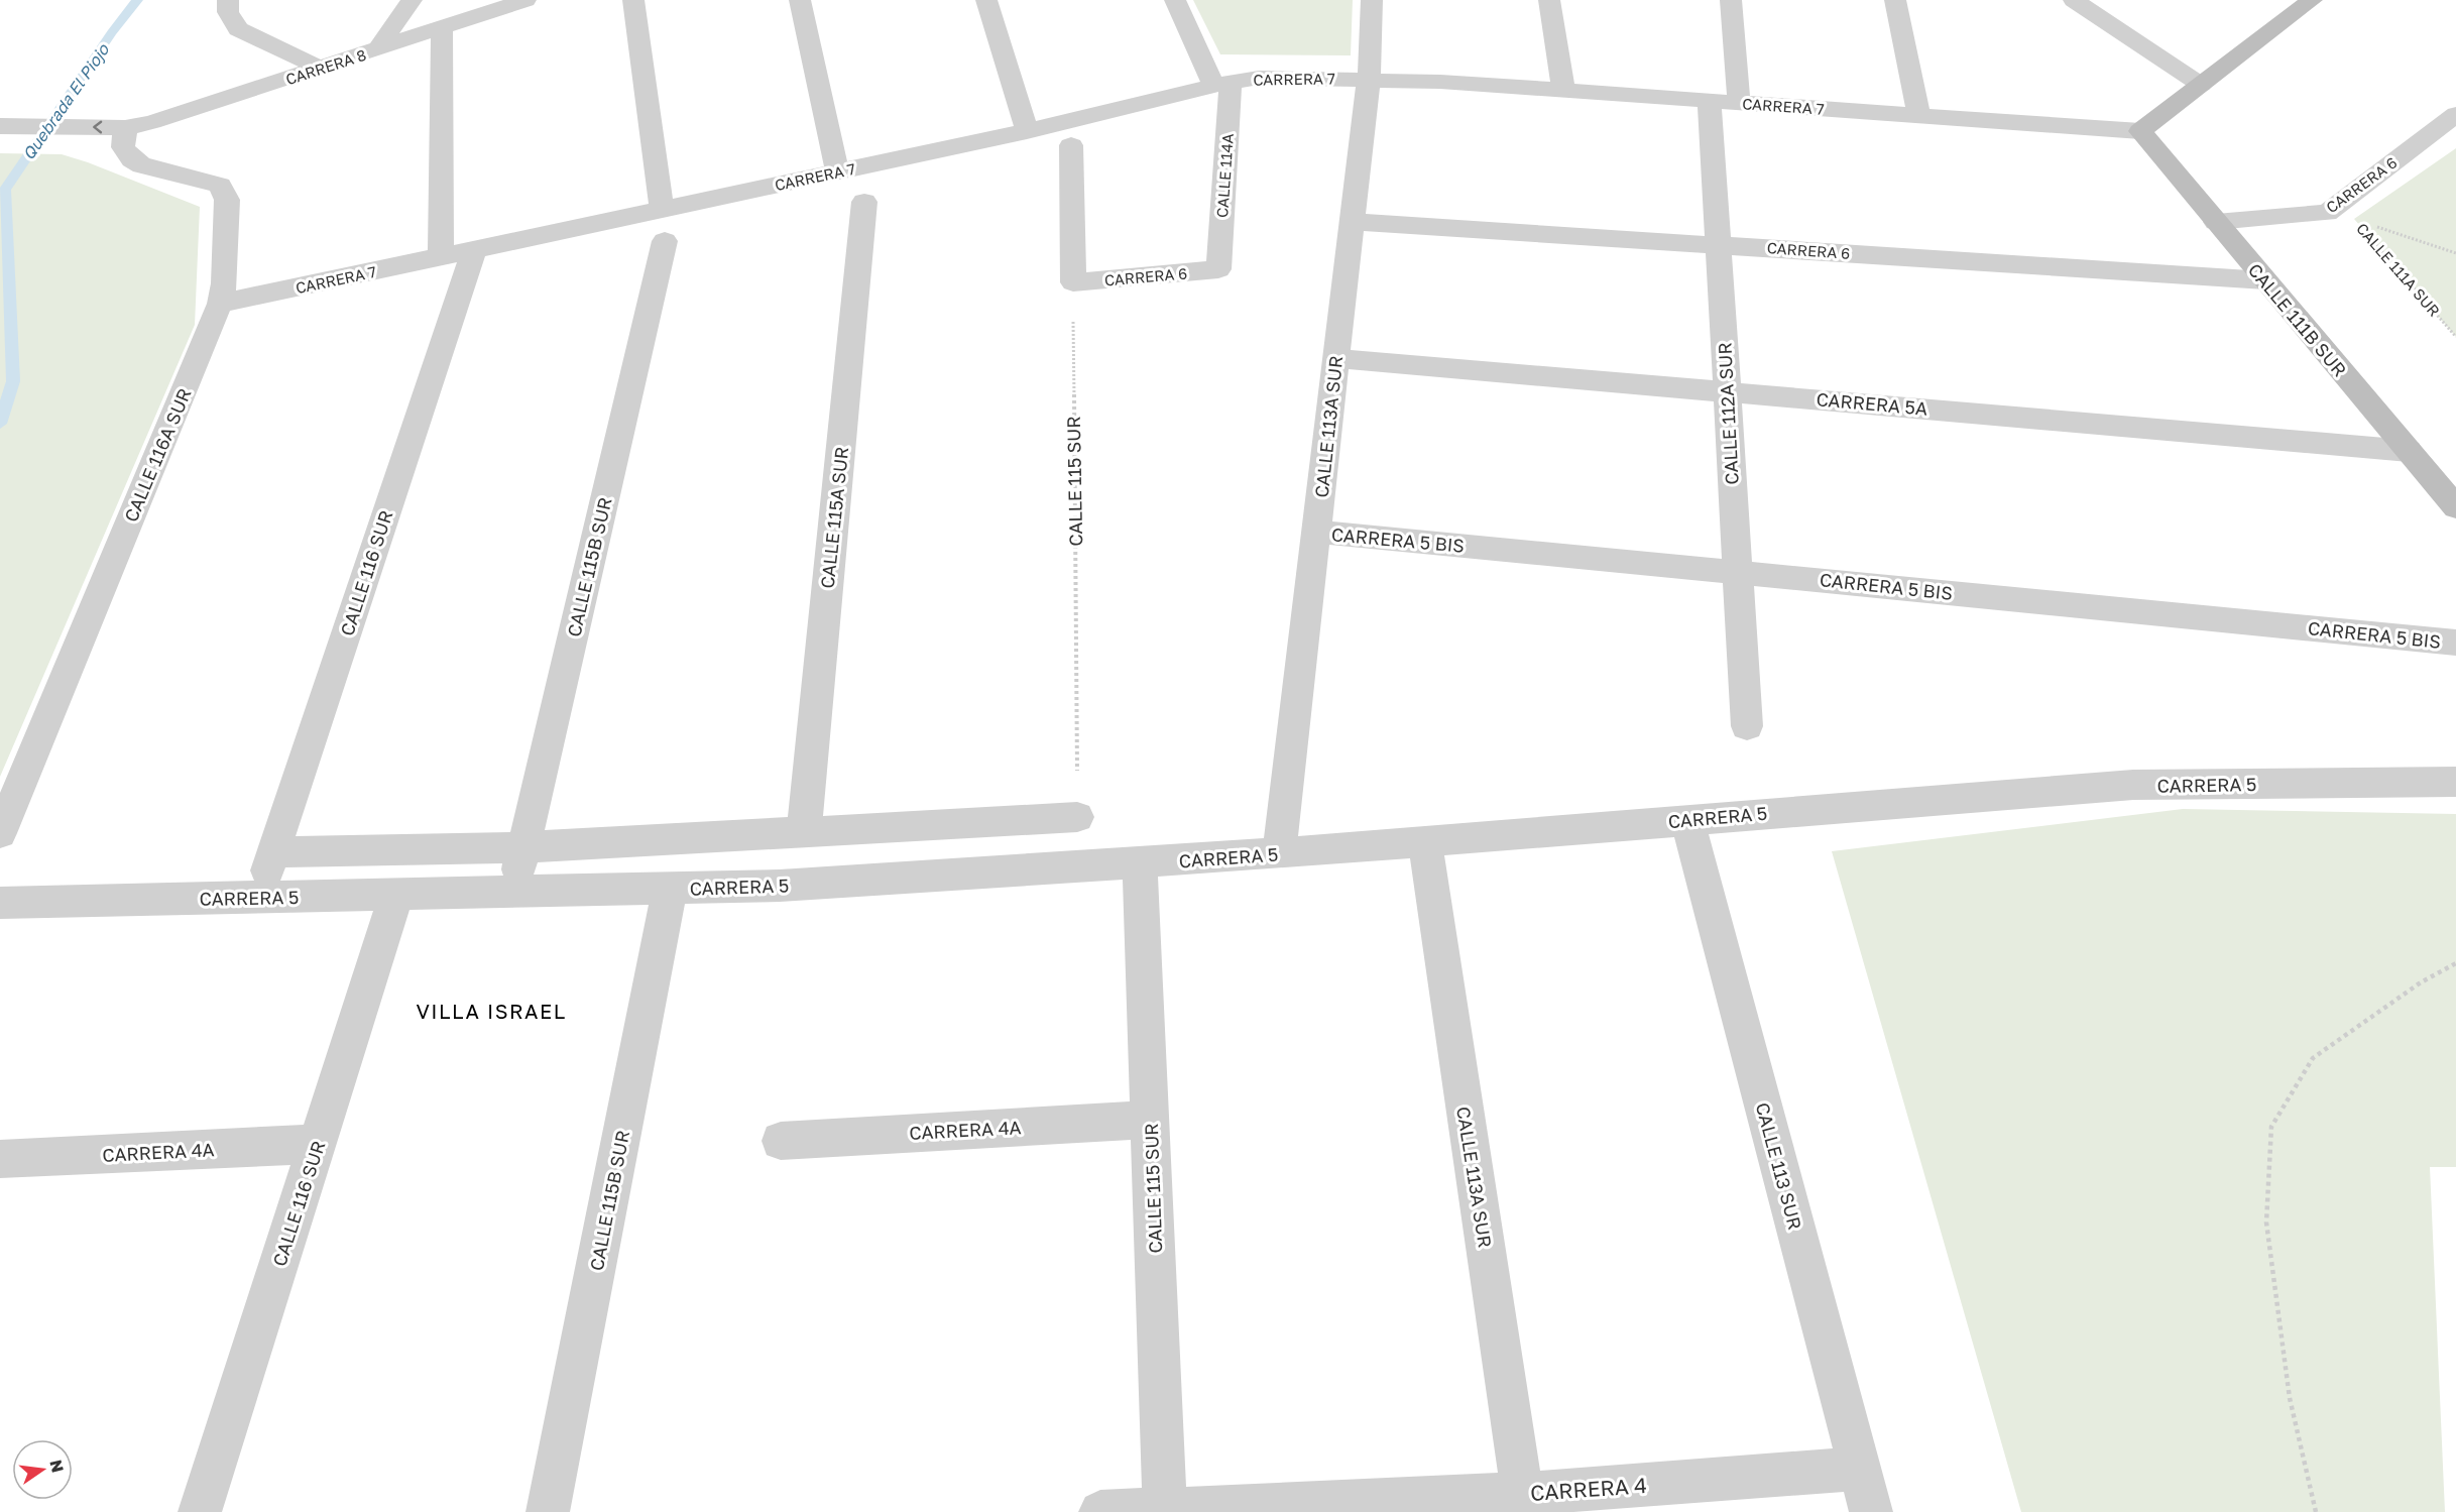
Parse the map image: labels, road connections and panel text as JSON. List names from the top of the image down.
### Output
{
  "streets": {
    "street": [
      "CARRERA 8",
      "CARRERA 7",
      "CALLE 114A",
      "CARRERA 6",
      "CALLE 111B SUR",
      "CARRERA 5A",
      "CALLE 112A SUR",
      "CALLE 113A SUR",
      "CALLE 116A SUR",
      "CALLE 115 SUR",
      "CALLE 115A SUR",
      "CARRERA 5 BIS",
      "CALLE 115B SUR",
      "CALLE 116 SUR",
      "CARRERA 5",
      "CARRERA 4A",
      "CALLE 113 SUR",
      "CARRERA 4"
    ],
    "path": ["CALLE 111A SUR"]
  },
  "crossings": [
    ["CARRERA 8", "CALLE 116A SUR"],
    ["CARRERA 7", "CALLE 114A"],
    ["CARRERA 7", "CALLE 111B SUR"],
    ["CARRERA 7", "CALLE 112A SUR"],
    ["CARRERA 7", "CALLE 113A SUR"],
    ["CARRERA 7", "CALLE 116A SUR"],
    ["CARRERA 7", "CALLE 116 SUR"],
    ["CALLE 114A", "CARRERA 6"],
    ["CARRERA 6", "CALLE 111A SUR"],
    ["CARRERA 6", "CALLE 111B SUR"],
    ["CARRERA 6", "CALLE 112A SUR"],
    ["CARRERA 6", "CALLE 113A SUR"],
    ["CARRERA 6", "CALLE 115 SUR"],
    ["CALLE 111B SUR", "CARRERA 5A"],
    ["CARRERA 5A", "CALLE 112A SUR"],
    ["CARRERA 5A", "CALLE 113A SUR"],
    ["CALLE 112A SUR", "CARRERA 5 BIS"],
    ["CALLE 113A SUR", "CARRERA 5 BIS"],
    ["CALLE 113A SUR", "CARRERA 5"],
    ["CALLE 113A SUR", "CARRERA 4"],
    ["CALLE 115 SUR", "CARRERA 5"],
    ["CALLE 115 SUR", "CARRERA 4A"],
    ["CALLE 115 SUR", "CARRERA 4"],
    ["CALLE 115B SUR", "CARRERA 5"],
    ["CALLE 116 SUR", "CARRERA 5"],
    ["CALLE 116 SUR", "CARRERA 4A"],
    ["CARRERA 5", "CALLE 113 SUR"],
    ["CALLE 113 SUR", "CARRERA 4"]
  ],
  "districts": ["VILLA ISRAEL"],
  "water": ["Quebrada El Piojo"],
  "north": "right"
}
